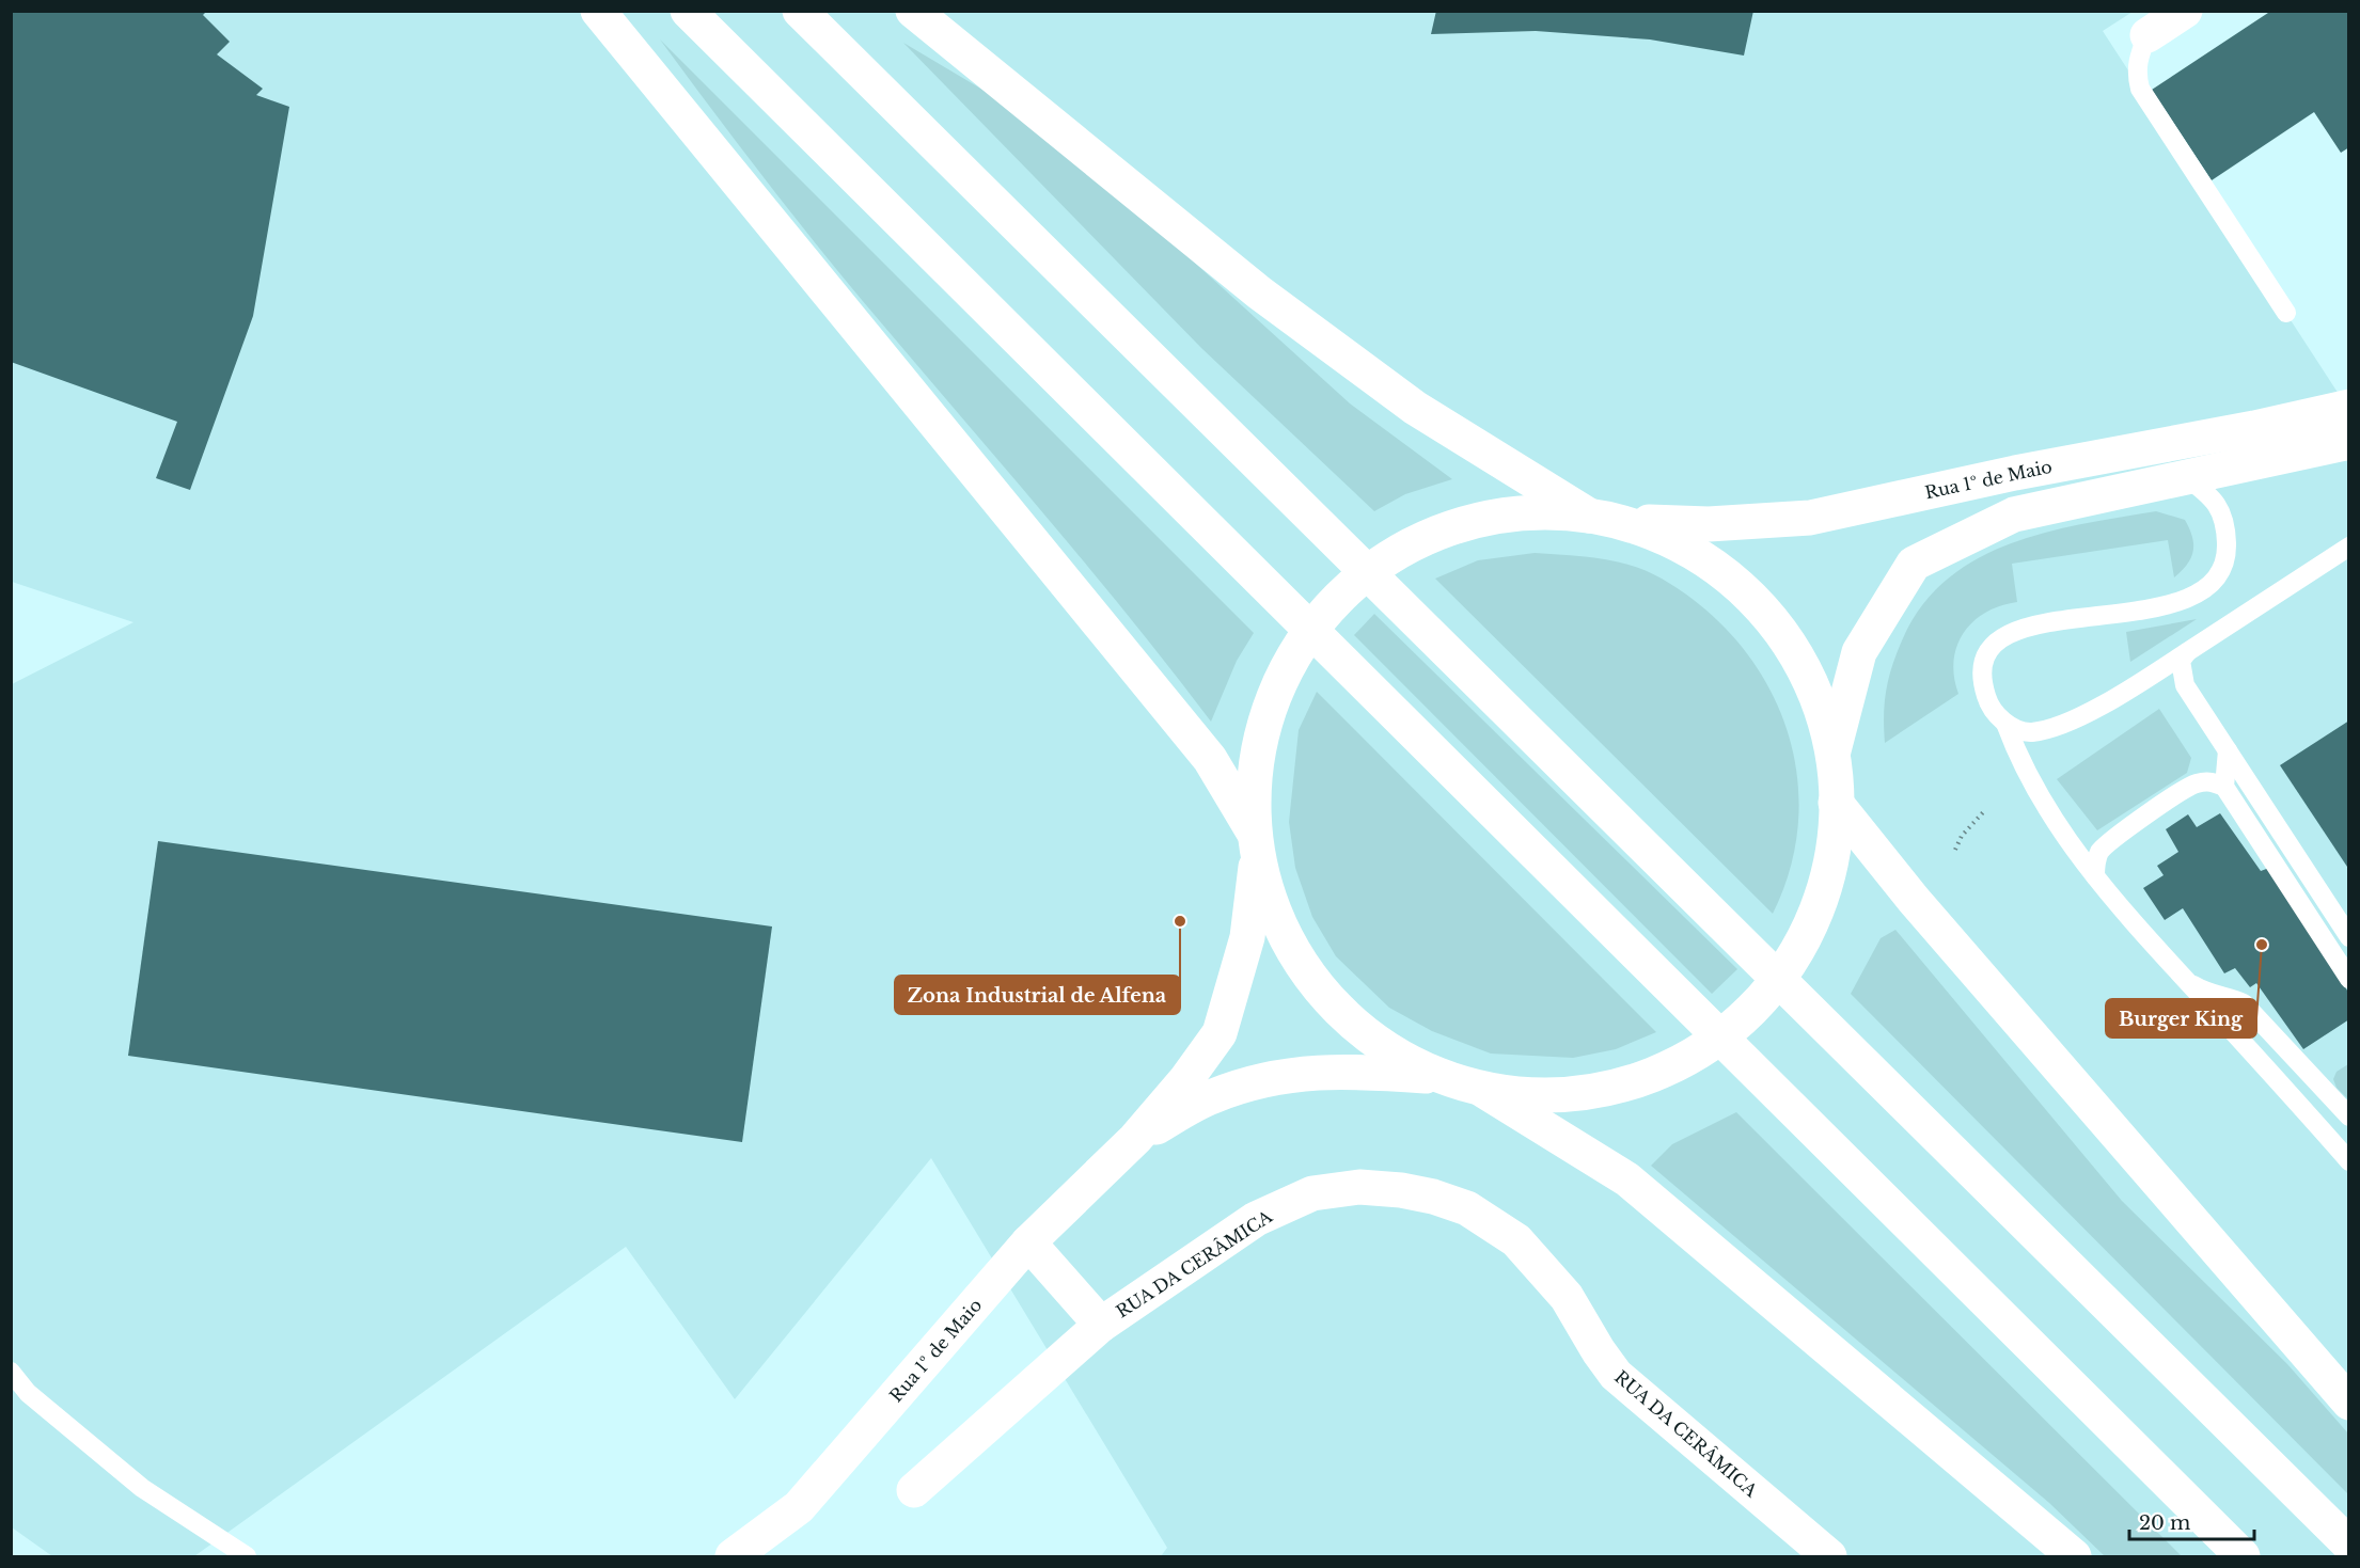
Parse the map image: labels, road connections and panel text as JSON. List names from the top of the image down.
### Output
{
  "streets": {
    "main road": ["Rua 1º de Maio", "RUA DA CERÂMICA"]
  },
  "crossings": [
    ["Rua 1º de Maio", "RUA DA CERÂMICA"]
  ],
  "places": ["Zona Industrial de Alfena", "Burger King"],
  "scale_bar": "20 m"
}
